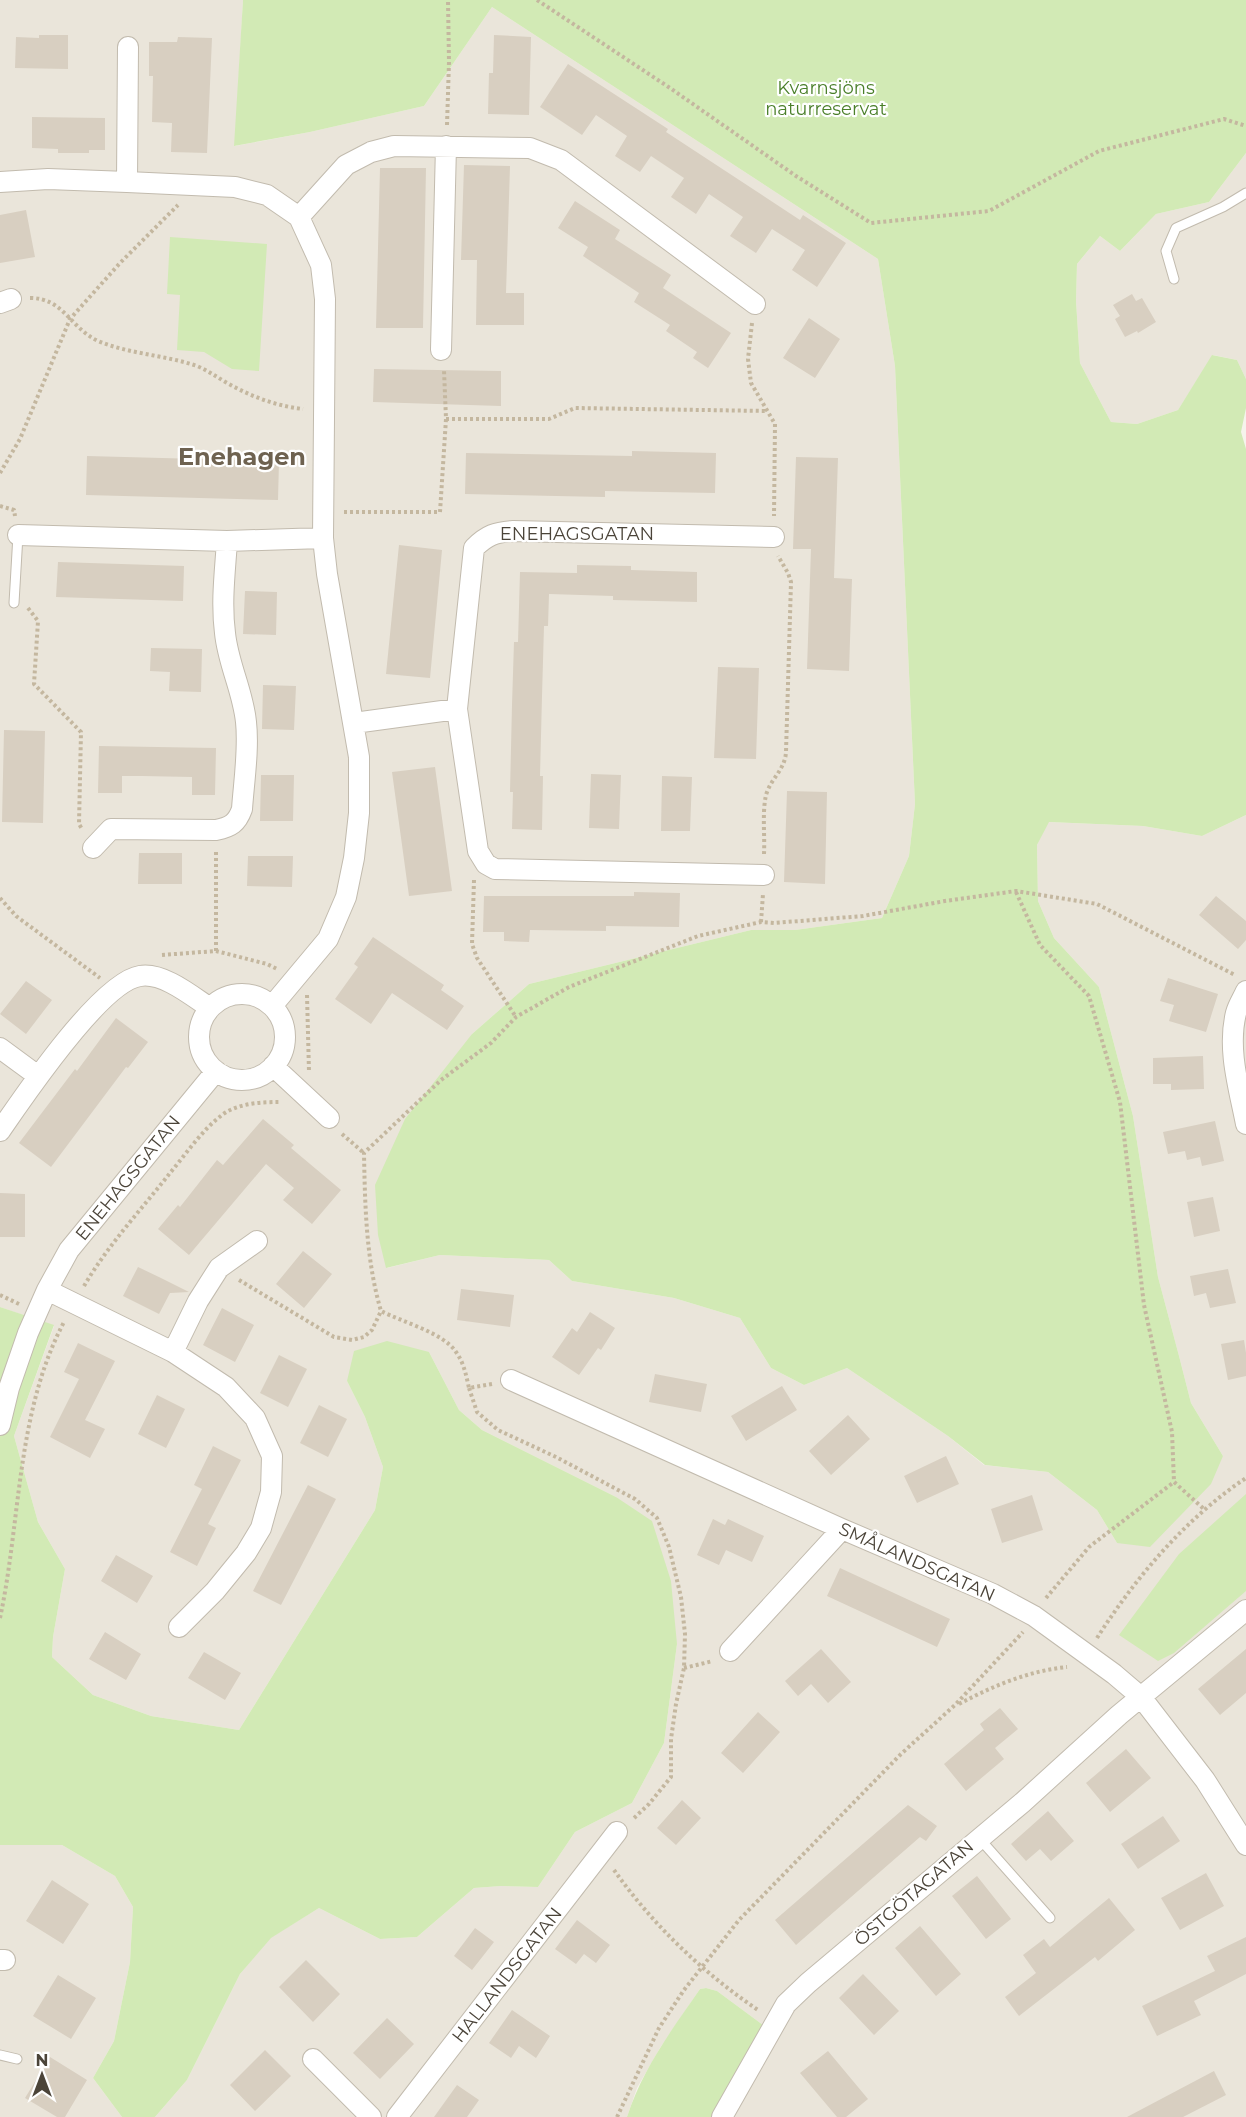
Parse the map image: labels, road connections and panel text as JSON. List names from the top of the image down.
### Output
{
  "streets": {
    "street": [
      "ENEHAGSGATAN",
      "SMÅLANDSGATAN",
      "ÖSTGÖTAGATAN",
      "HALLANDSGATAN"
    ]
  },
  "crossings": [
    ["SMÅLANDSGATAN", "ÖSTGÖTAGATAN"]
  ],
  "districts": ["Enehagen"],
  "parks": ["Kvarnsjöns naturreservat"],
  "north": "top"
}
